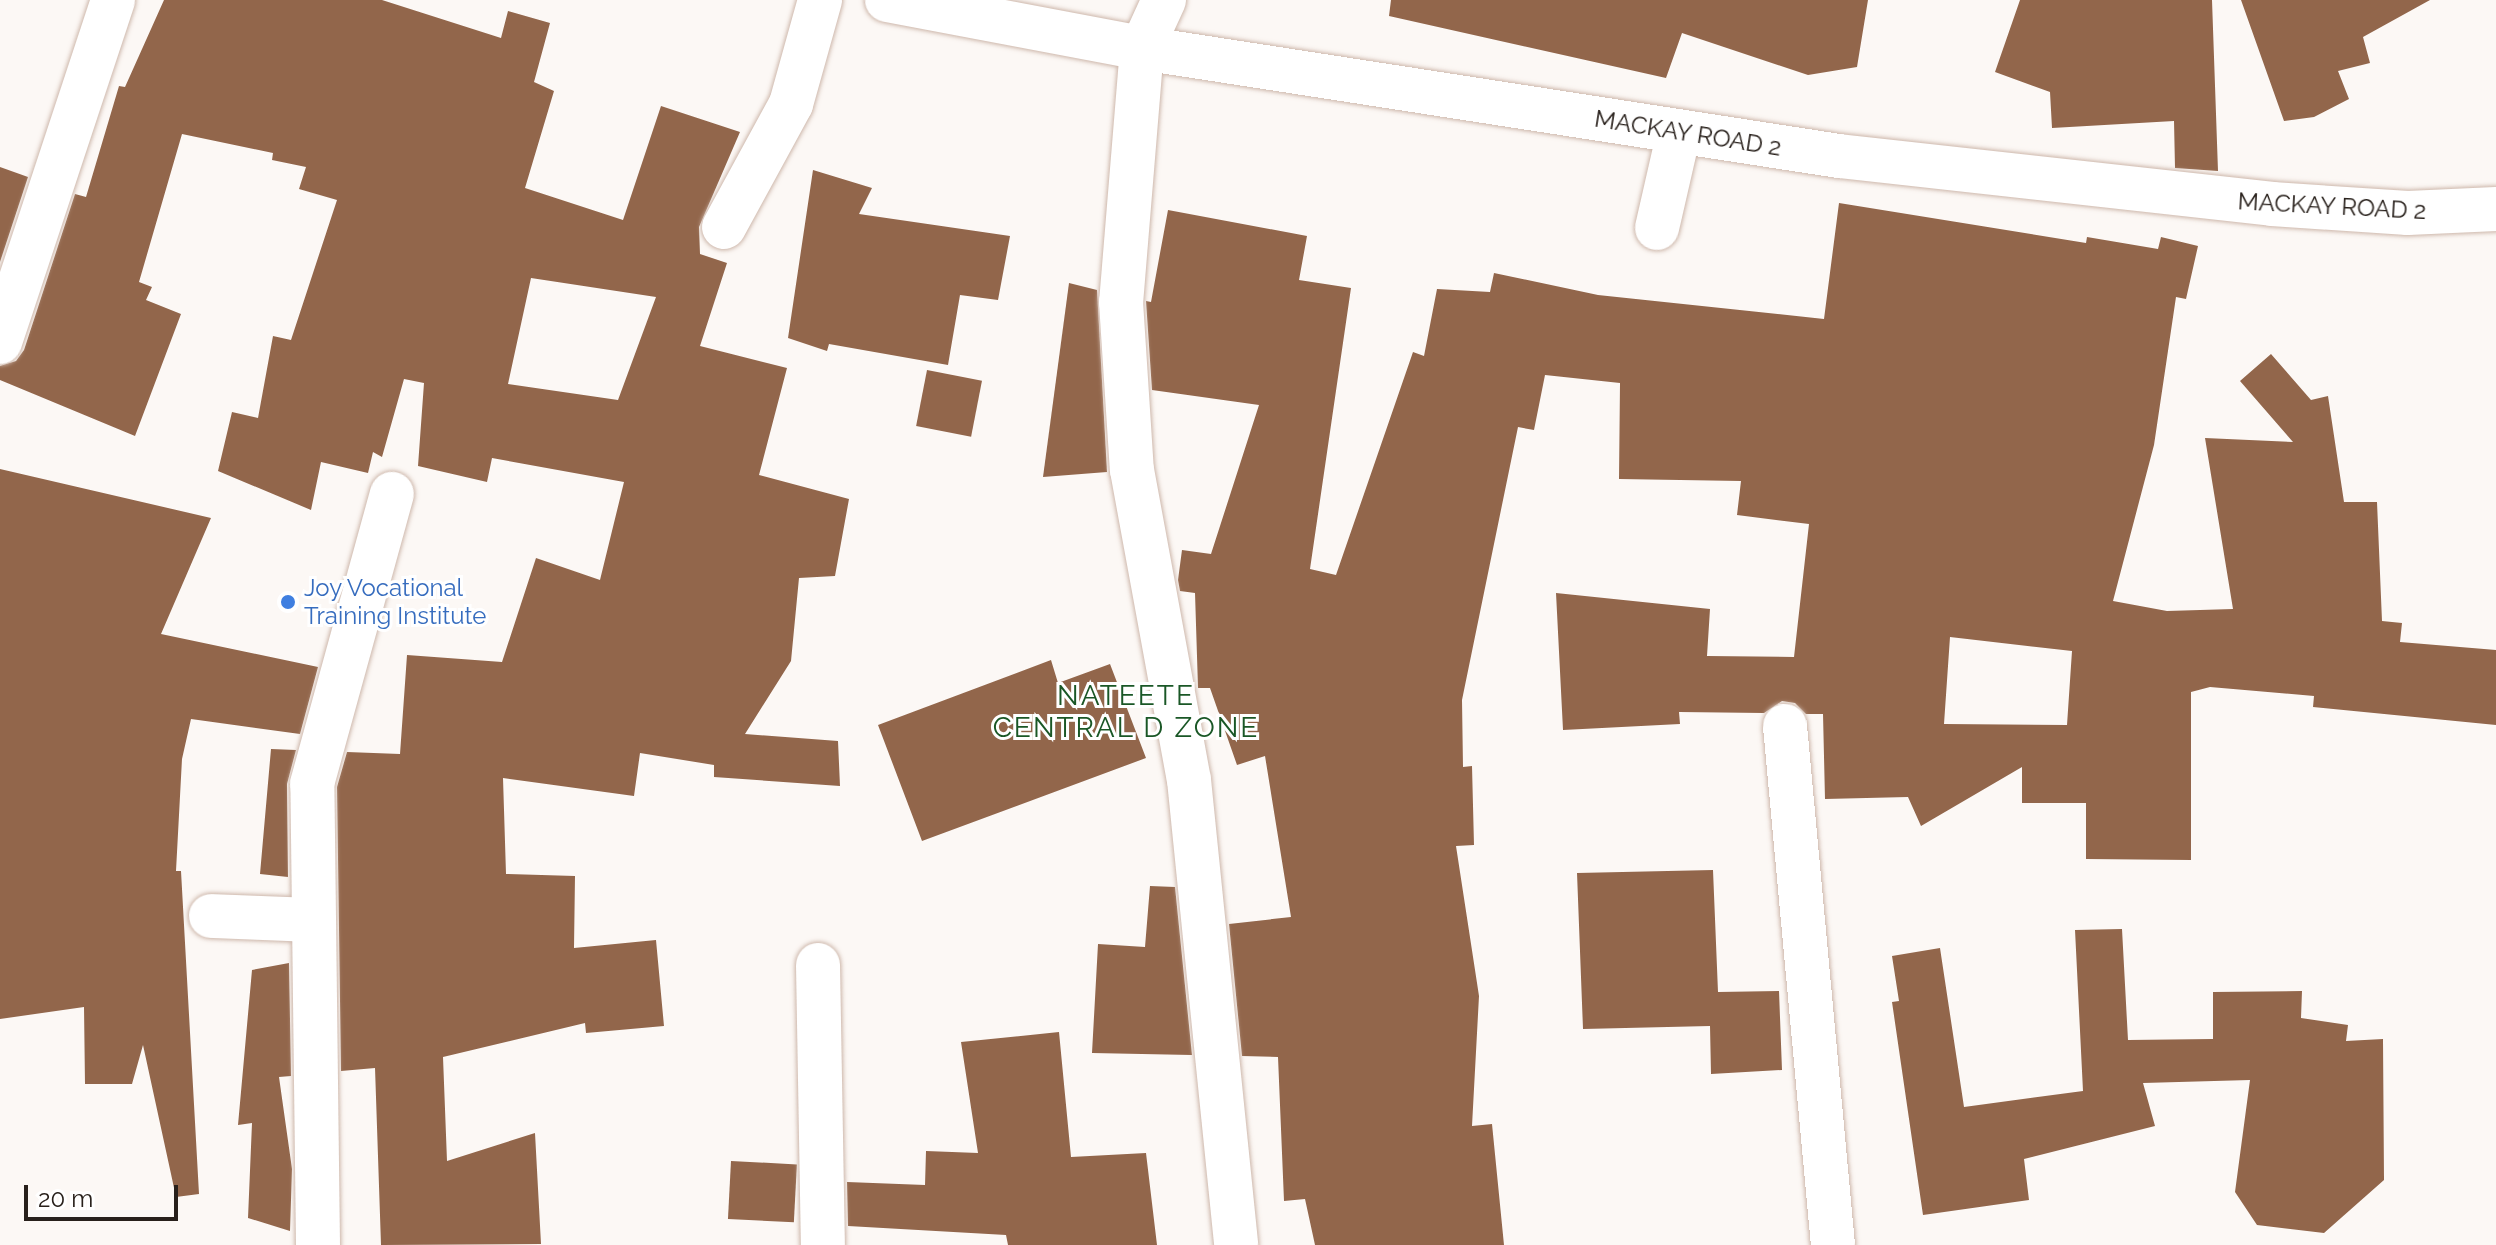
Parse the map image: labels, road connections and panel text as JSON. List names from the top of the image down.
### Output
{
  "streets": {
    "street": ["MACKAY ROAD 2"]
  },
  "districts": ["NATEETE CENTRAL D ZONE"],
  "places": ["Joy Vocational Training Institute"],
  "scale_bar": "20 m"
}
